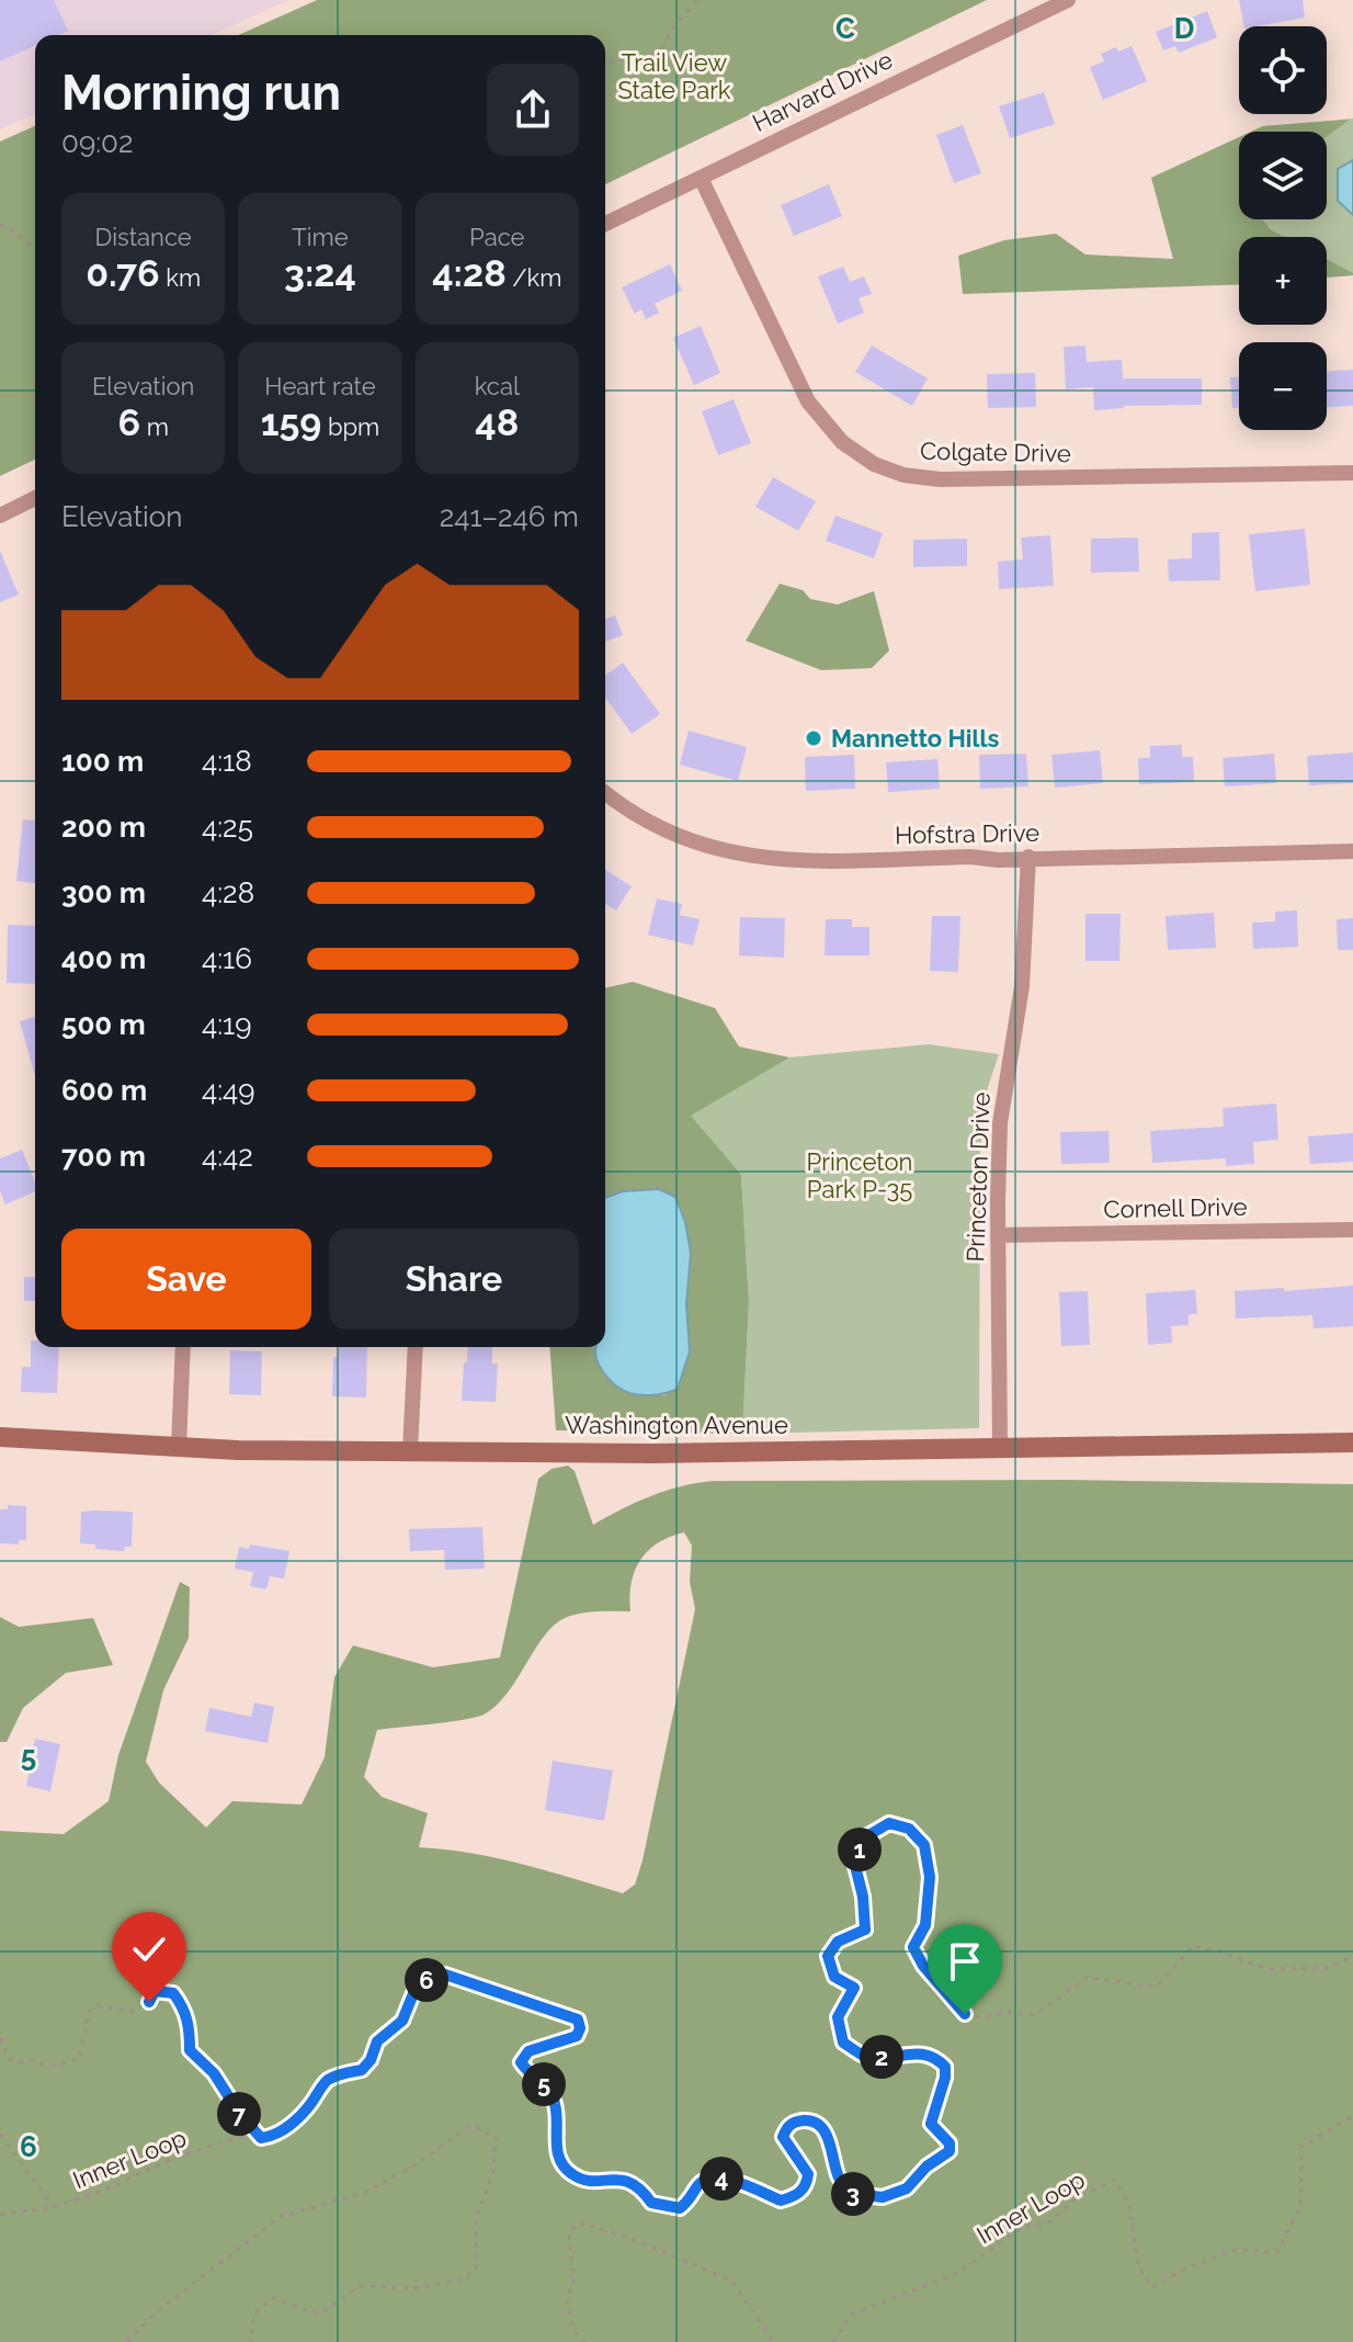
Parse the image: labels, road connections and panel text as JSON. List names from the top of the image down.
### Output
{
  "streets": {
    "main road": ["Washington Avenue"],
    "street": [
      "Harvard Drive",
      "Colgate Drive",
      "Hofstra Drive",
      "Princeton Drive",
      "Cornell Drive"
    ],
    "path": ["Inner Loop"]
  },
  "crossings": [
    ["Harvard Drive", "Colgate Drive"],
    ["Hofstra Drive", "Princeton Drive"],
    ["Princeton Drive", "Cornell Drive"],
    ["Princeton Drive", "Washington Avenue"]
  ],
  "parks": ["Trail View State Park", "Princeton Park P-35"],
  "places": ["Mannetto Hills"],
  "page": {
    "map_buttons": ["+", "−"],
    "heading": ["Morning run", "09:02"],
    "stats": [
      ["Distance", "0.76 km"],
      ["Time", "3:24"],
      ["Pace", "4:28 /km"],
      ["Elevation", "6 m"],
      ["Heart rate", "159 bpm"],
      ["kcal", "48"]
    ],
    "chart": ["Elevation", "241–246 m"],
    "list": [
      {
        "name": "100 m",
        "note": "4:18"
      },
      {
        "name": "200 m",
        "note": "4:25"
      },
      {
        "name": "300 m",
        "note": "4:28"
      },
      {
        "name": "400 m",
        "note": "4:16"
      },
      {
        "name": "500 m",
        "note": "4:19"
      },
      {
        "name": "600 m",
        "note": "4:49"
      },
      {
        "name": "700 m",
        "note": "4:42"
      }
    ],
    "buttons": ["Save", "Share"],
    "pins": [
      "1",
      "6",
      "2",
      "5",
      "7",
      "4",
      "3"
    ]
  },
  "grid": {
    "columns": ["C", "D"],
    "rows": ["5", "6"]
  }
}
